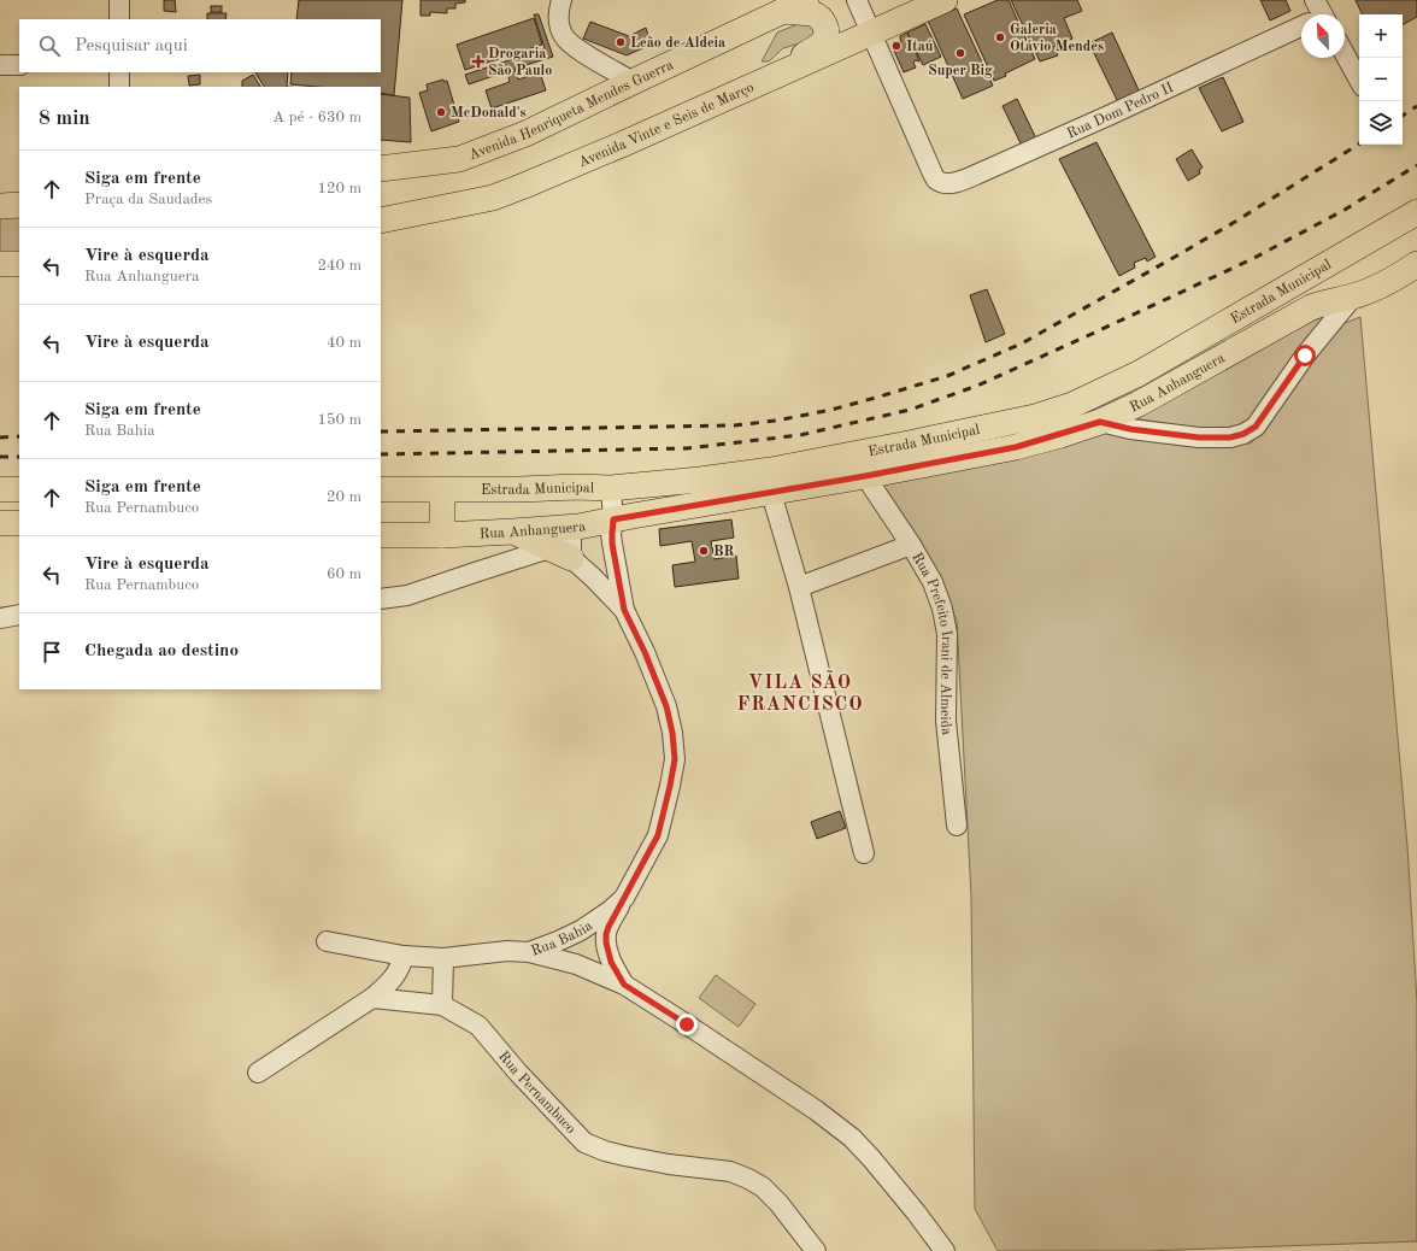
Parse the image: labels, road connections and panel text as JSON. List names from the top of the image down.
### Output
{
  "streets": {
    "main road": [
      "Avenida Henriqueta Mendes Guerra",
      "Avenida Vinte e Seis de Março",
      "Estrada Municipal",
      "Rua Anhanguera"
    ],
    "street": [
      "Rua Dom Pedro II",
      "Rua Prefeito Irani de Almeida",
      "Rua Bahia",
      "Rua Pernambuco"
    ]
  },
  "crossings": [
    ["Rua Dom Pedro II", "Avenida Vinte e Seis de Março"],
    ["Rua Anhanguera", "Rua Prefeito Irani de Almeida"]
  ],
  "districts": ["VILA SÃO FRANCISCO"],
  "places": {
    "other": [
      "Galeria Otávio Mendes",
      "Leão de Aldeia",
      "Itaú",
      "Super Big",
      "McDonald's",
      "BR"
    ],
    "health": ["Drogaria São Paulo"]
  },
  "north": "top left",
  "page": {
    "map_buttons": ["+", "−"],
    "search": "Pesquisar aqui",
    "heading": ["8 min", "A pé · 630 m"],
    "list": [
      ["Siga em frente", "Praça da Saudades", "120 m"],
      ["Vire à esquerda", "Rua Anhanguera", "240 m"],
      ["Vire à esquerda", "40 m"],
      ["Siga em frente", "Rua Bahia", "150 m"],
      ["Siga em frente", "Rua Pernambuco", "20 m"],
      ["Vire à esquerda", "Rua Pernambuco", "60 m"],
      "Chegada ao destino"
    ]
  }
}
